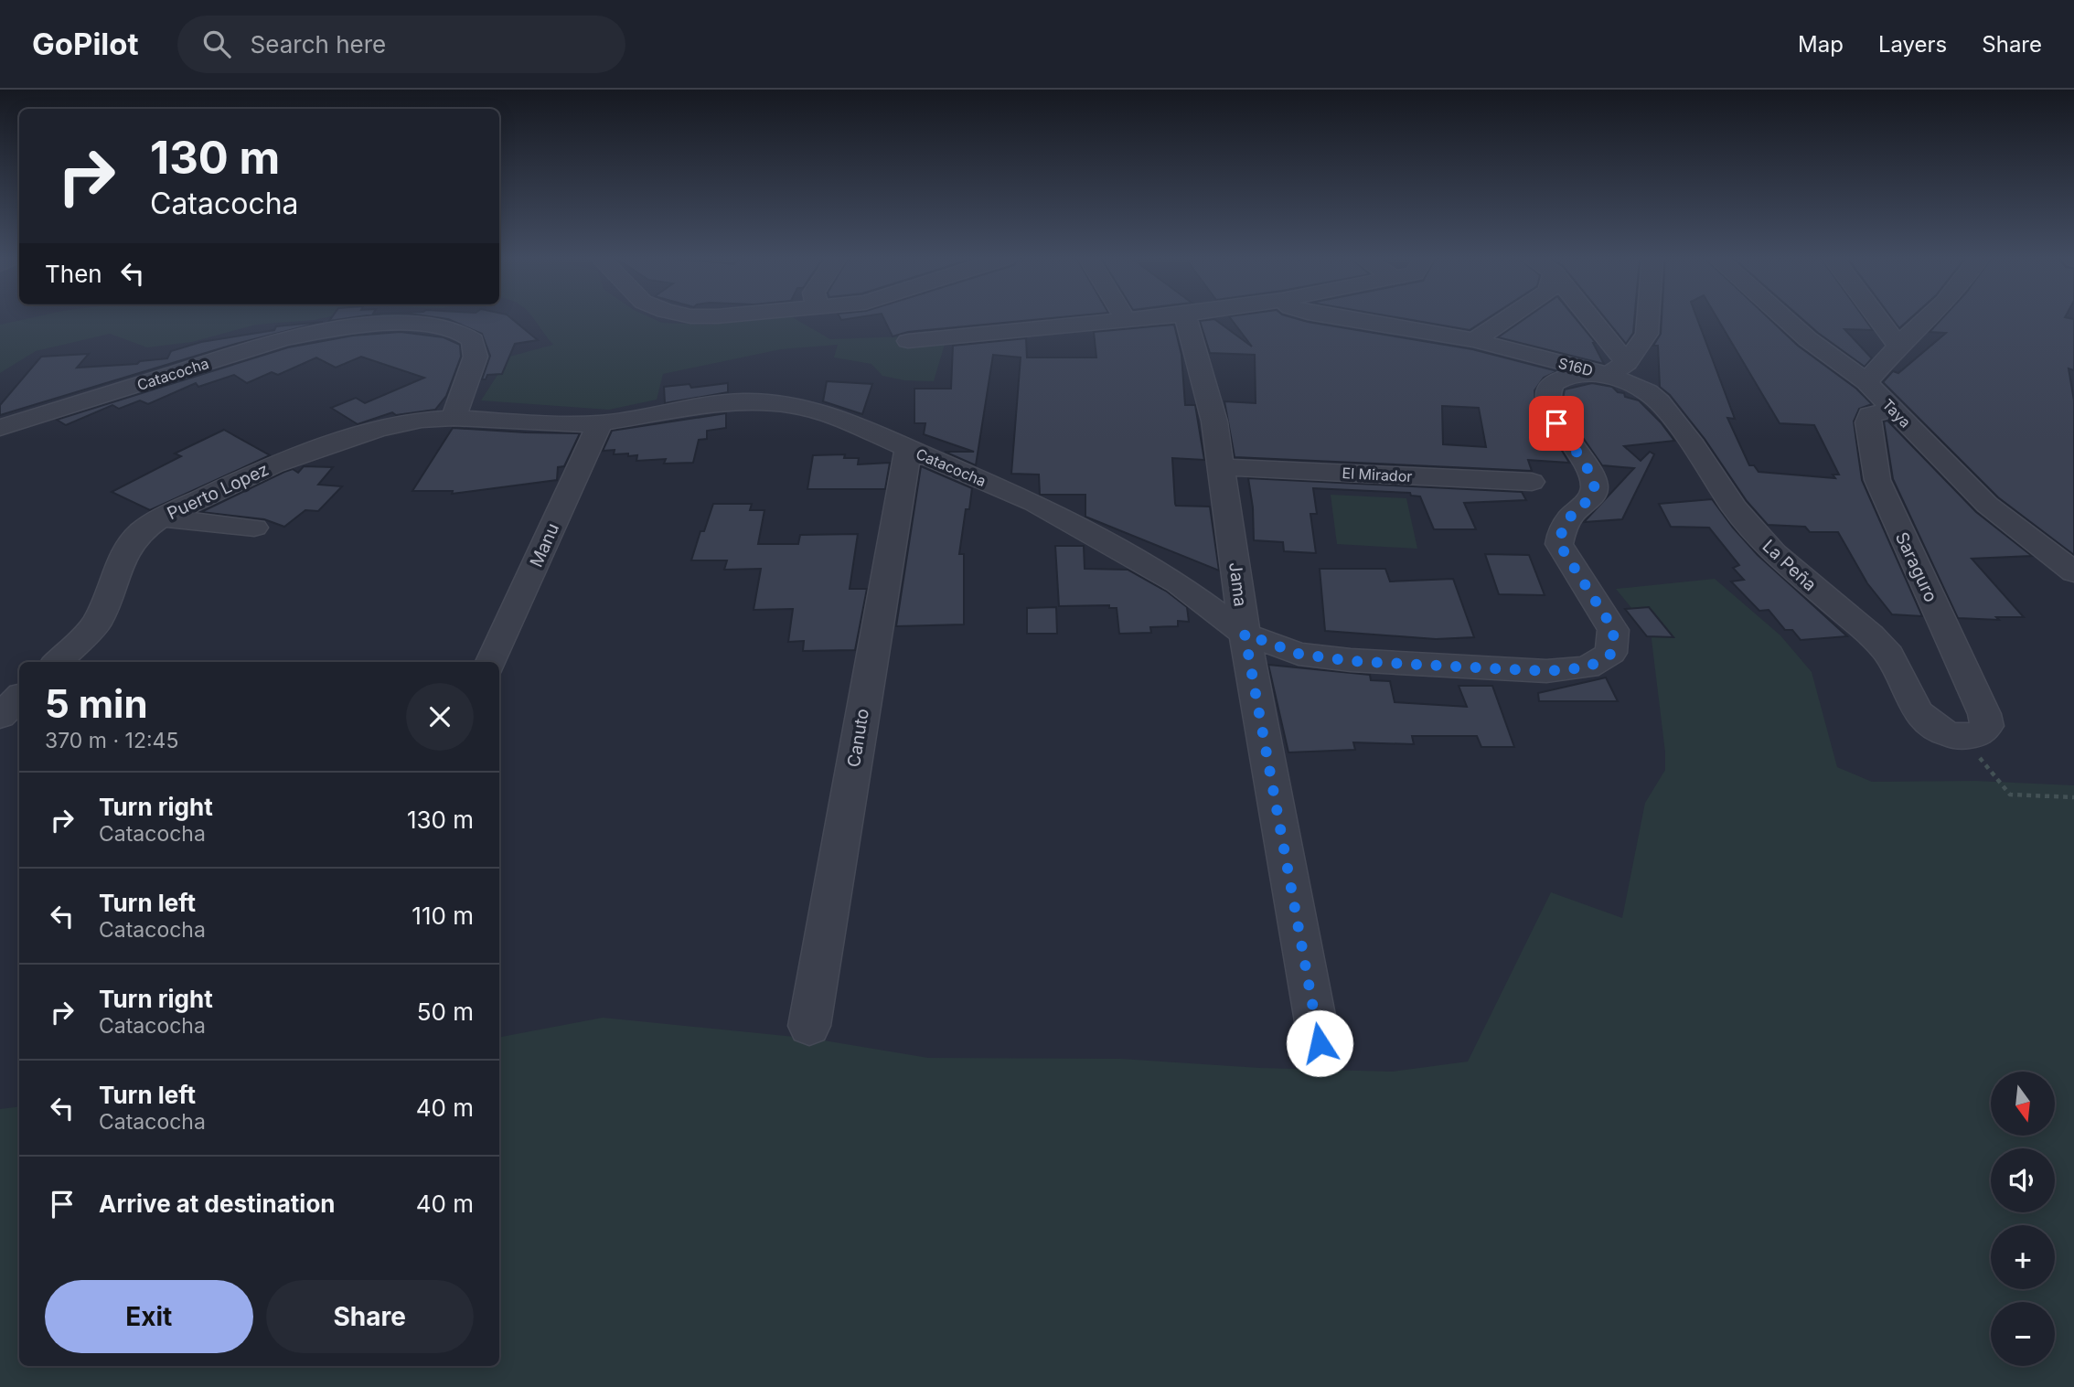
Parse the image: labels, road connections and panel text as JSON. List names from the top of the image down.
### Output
{
  "streets": {
    "street": [
      "S16D",
      "Catacocha",
      "Taya",
      "El Mirador",
      "Puerto Lopez",
      "Manu",
      "La Peña",
      "Saraguro",
      "Jama",
      "Canuto"
    ]
  },
  "crossings": [
    ["S16D", "Catacocha"],
    ["S16D", "La Peña"],
    ["Catacocha", "Puerto Lopez"],
    ["Catacocha", "Manu"],
    ["Catacocha", "La Peña"],
    ["Catacocha", "Jama"],
    ["Catacocha", "Canuto"],
    ["Taya", "Saraguro"],
    ["El Mirador", "Jama"],
    ["La Peña", "Saraguro"]
  ],
  "north": "bottom",
  "page": {
    "header": "GoPilot",
    "search": "Search here",
    "nav": ["Map", "Layers", "Share"],
    "turn": ["130 m", "Catacocha"],
    "then": "Then",
    "heading": ["5 min", "370 m · 12:45"],
    "list": [
      {
        "name": "Turn right",
        "note": "Catacocha",
        "value": "130 m"
      },
      {
        "name": "Turn left",
        "note": "Catacocha",
        "value": "110 m"
      },
      {
        "name": "Turn right",
        "note": "Catacocha",
        "value": "50 m"
      },
      {
        "name": "Turn left",
        "note": "Catacocha",
        "value": "40 m"
      },
      {
        "name": "Arrive at destination",
        "value": "40 m"
      }
    ],
    "map_buttons": ["+", "−"],
    "buttons": ["Exit", "Share"]
  }
}
